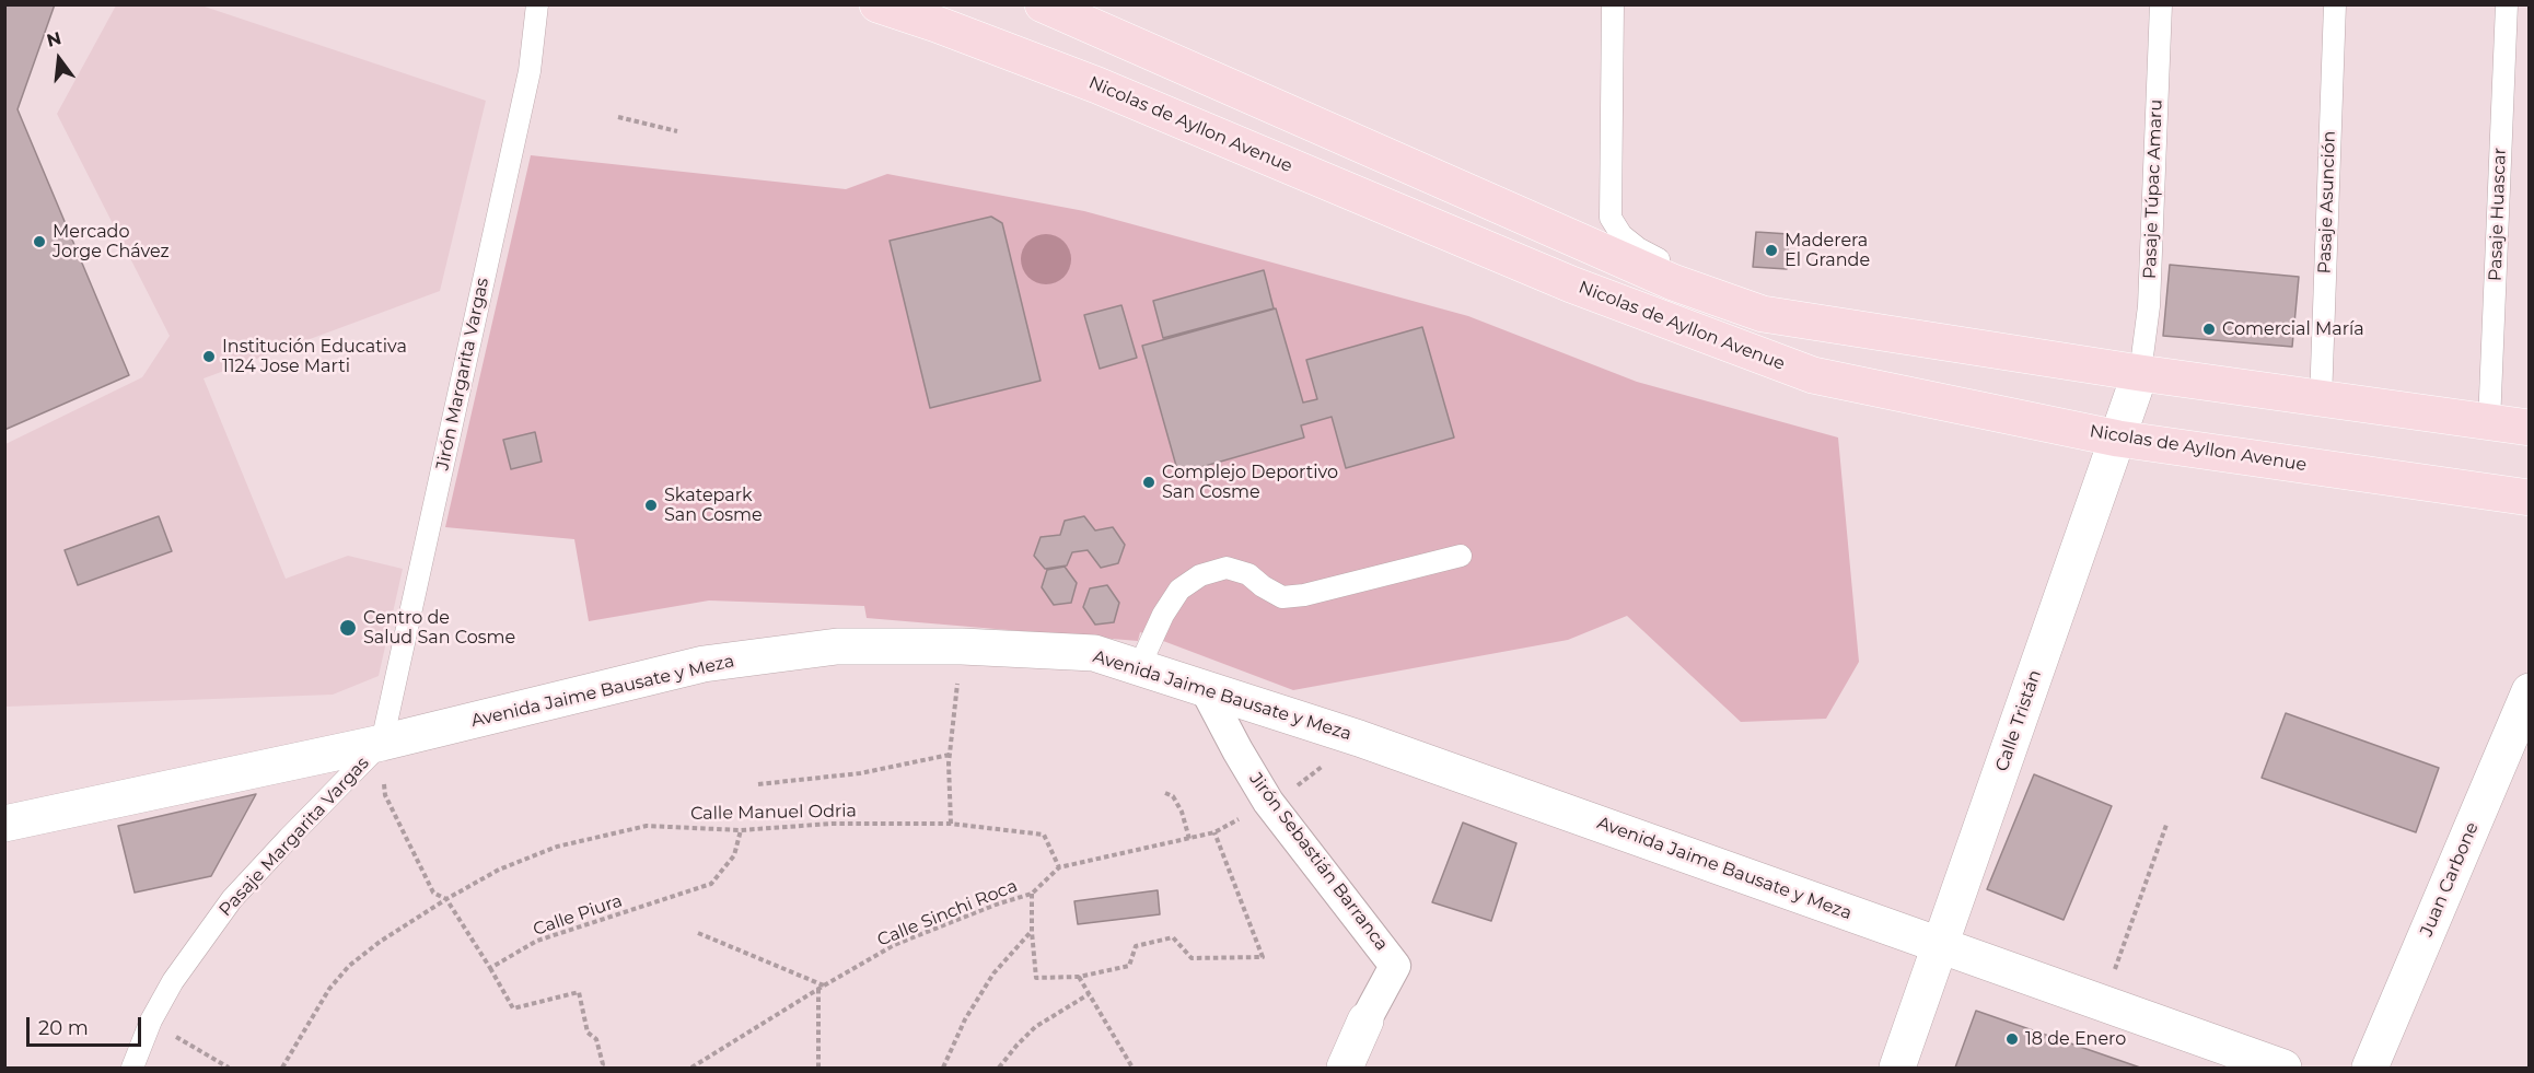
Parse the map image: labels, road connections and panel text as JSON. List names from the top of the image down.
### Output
{
  "streets": {
    "main road": ["Nicolas de Ayllon Avenue"],
    "street": [
      "Avenida Jaime Bausate y Meza",
      "Calle Tristán",
      "Jirón Sebastián Barranca",
      "Juan Carbone"
    ],
    "lane": [
      "Pasaje Túpac Amaru",
      "Pasaje Asunción",
      "Pasaje Huascar",
      "Jirón Margarita Vargas",
      "Pasaje Margarita Vargas"
    ],
    "path": ["Calle Manuel Odria", "Calle Sinchi Roca", "Calle Piura"]
  },
  "crossings": [
    ["Nicolas de Ayllon Avenue", "Calle Tristán"],
    ["Pasaje Túpac Amaru", "Calle Tristán"],
    ["Jirón Margarita Vargas", "Avenida Jaime Bausate y Meza"],
    ["Jirón Margarita Vargas", "Pasaje Margarita Vargas"],
    ["Avenida Jaime Bausate y Meza", "Calle Tristán"],
    ["Avenida Jaime Bausate y Meza", "Pasaje Margarita Vargas"],
    ["Avenida Jaime Bausate y Meza", "Jirón Sebastián Barranca"],
    ["Calle Manuel Odria", "Calle Sinchi Roca"],
    ["Calle Manuel Odria", "Calle Piura"]
  ],
  "places": [
    "Mercado Jorge Chávez",
    "Maderera El Grande",
    "Comercial María",
    "Institución Educativa 1124 Jose Marti",
    "Complejo Deportivo San Cosme",
    "Skatepark San Cosme",
    "Centro de Salud San Cosme",
    "18 de Enero"
  ],
  "scale_bar": "20 m",
  "north": "top"
}
